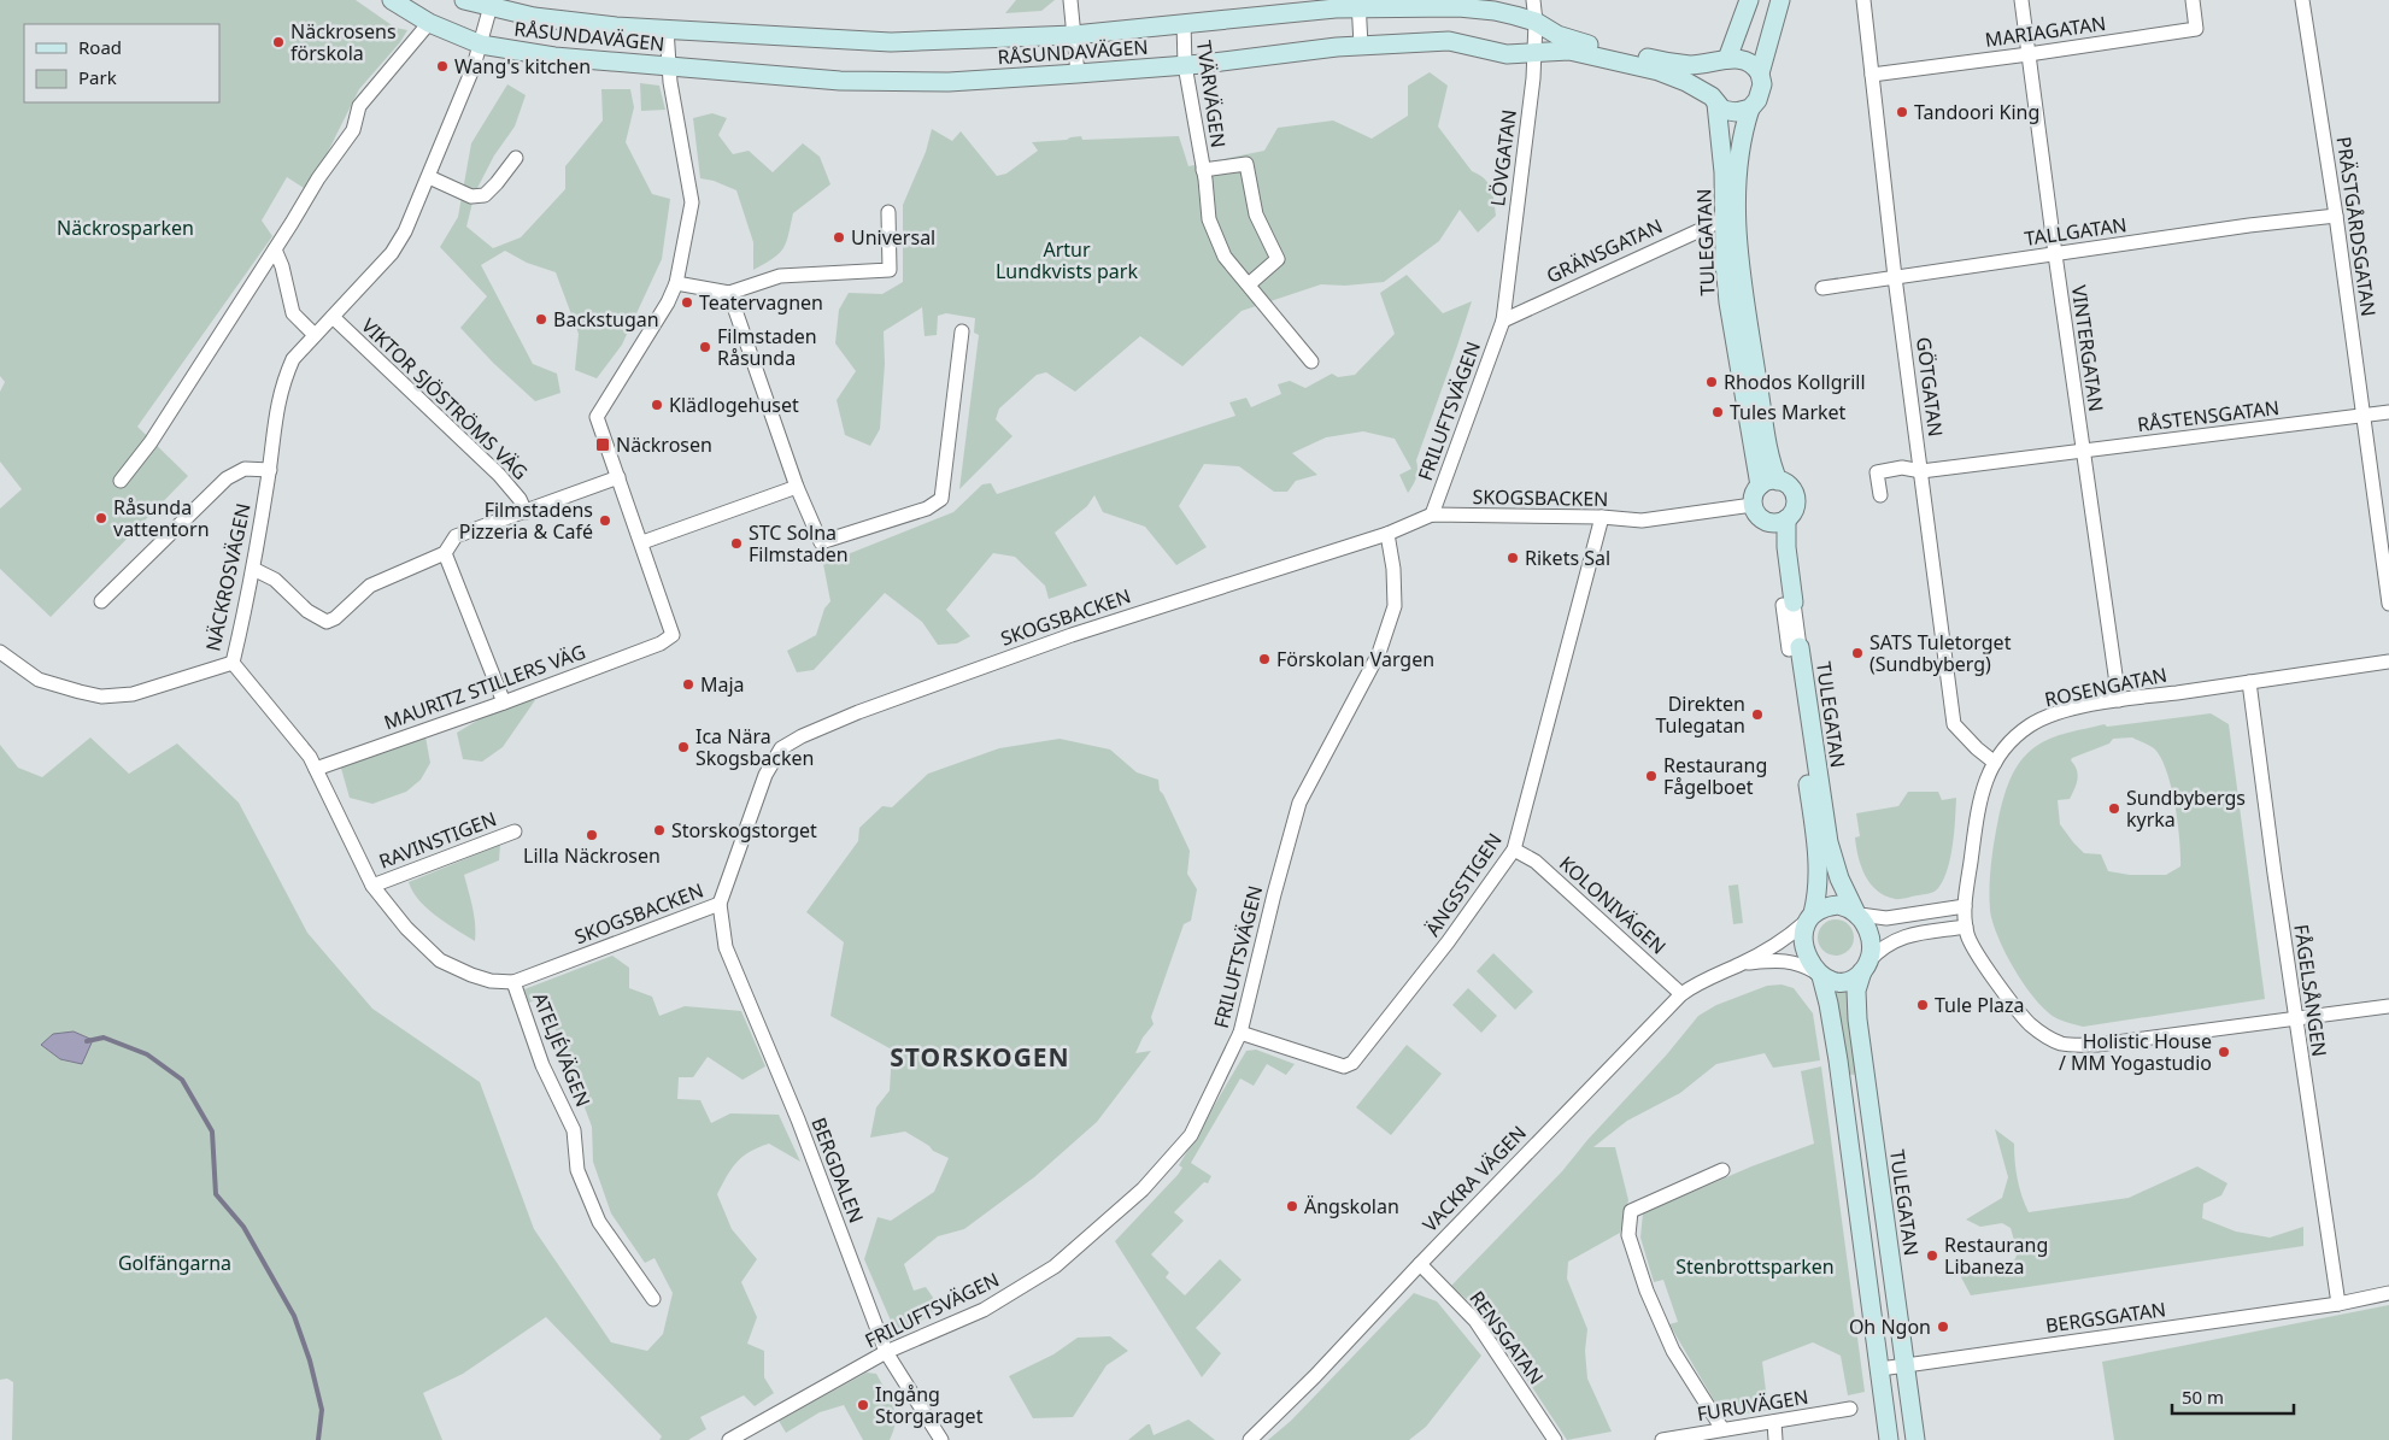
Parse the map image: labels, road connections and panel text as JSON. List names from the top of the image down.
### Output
{
  "streets": {
    "street": [
      "MARIAGATAN",
      "RÅSUNDAVÄGEN",
      "TVÄRVÄGEN",
      "LÖVGATAN",
      "PRÄSTGÅRDSGATAN",
      "TALLGATAN",
      "TULEGATAN",
      "GRÄNSGATAN",
      "VINTERGATAN",
      "GÖTGATAN",
      "VIKTOR SJÖSTRÖMS VÄG",
      "FRILUFTSVÄGEN",
      "RÅSTENSGATAN",
      "SKOGSBACKEN",
      "NÄCKROSVÄGEN",
      "MAURITZ STILLERS VÄG",
      "ROSENGATAN",
      "RAVINSTIGEN",
      "ÄNGSSTIGEN",
      "KOLONIVÄGEN",
      "FÅGELSÅNGEN",
      "ATELJÉVÄGEN",
      "BERGDALEN",
      "VACKRA VÄGEN",
      "BERGSGATAN",
      "RENSGATAN",
      "FURUVÄGEN"
    ]
  },
  "crossings": [
    ["MARIAGATAN", "VINTERGATAN"],
    ["MARIAGATAN", "GÖTGATAN"],
    ["RÅSUNDAVÄGEN", "TVÄRVÄGEN"],
    ["RÅSUNDAVÄGEN", "LÖVGATAN"],
    ["RÅSUNDAVÄGEN", "TULEGATAN"],
    ["RÅSUNDAVÄGEN", "NÄCKROSVÄGEN"],
    ["LÖVGATAN", "GRÄNSGATAN"],
    ["LÖVGATAN", "FRILUFTSVÄGEN"],
    ["PRÄSTGÅRDSGATAN", "TALLGATAN"],
    ["PRÄSTGÅRDSGATAN", "RÅSTENSGATAN"],
    ["TALLGATAN", "VINTERGATAN"],
    ["TALLGATAN", "GÖTGATAN"],
    ["TULEGATAN", "GRÄNSGATAN"],
    ["TULEGATAN", "SKOGSBACKEN"],
    ["TULEGATAN", "VACKRA VÄGEN"],
    ["TULEGATAN", "BERGSGATAN"],
    ["GRÄNSGATAN", "FRILUFTSVÄGEN"],
    ["VINTERGATAN", "RÅSTENSGATAN"],
    ["VINTERGATAN", "ROSENGATAN"],
    ["GÖTGATAN", "RÅSTENSGATAN"],
    ["GÖTGATAN", "ROSENGATAN"],
    ["VIKTOR SJÖSTRÖMS VÄG", "NÄCKROSVÄGEN"],
    ["FRILUFTSVÄGEN", "SKOGSBACKEN"],
    ["FRILUFTSVÄGEN", "ÄNGSSTIGEN"],
    ["FRILUFTSVÄGEN", "BERGDALEN"],
    ["SKOGSBACKEN", "ÄNGSSTIGEN"],
    ["SKOGSBACKEN", "ATELJÉVÄGEN"],
    ["SKOGSBACKEN", "BERGDALEN"],
    ["NÄCKROSVÄGEN", "ATELJÉVÄGEN"],
    ["MAURITZ STILLERS VÄG", "ATELJÉVÄGEN"],
    ["ROSENGATAN", "FÅGELSÅNGEN"],
    ["RAVINSTIGEN", "ATELJÉVÄGEN"],
    ["ÄNGSSTIGEN", "KOLONIVÄGEN"],
    ["KOLONIVÄGEN", "VACKRA VÄGEN"],
    ["FÅGELSÅNGEN", "BERGSGATAN"],
    ["VACKRA VÄGEN", "RENSGATAN"]
  ],
  "districts": ["STORSKOGEN"],
  "parks": [
    "Näckrosparken",
    "Artur Lundkvists park",
    "Golfängarna",
    "Stenbrottsparken"
  ],
  "places": {
    "other": [
      "Näckrosens förskola",
      "Wang's kitchen",
      "Tandoori King",
      "Universal",
      "Teatervagnen",
      "Backstugan",
      "Filmstaden Råsunda",
      "Rhodos Kollgrill",
      "Klädlogehuset",
      "Tules Market",
      "Råsunda vattentorn",
      "Filmstadens Pizzeria & Café",
      "STC Solna Filmstaden",
      "Rikets Sal",
      "SATS Tuletorget (Sundbyberg)",
      "Förskolan Vargen",
      "Maja",
      "Direkten Tulegatan",
      "Ica Nära Skogsbacken",
      "Restaurang Fågelboet",
      "Sundbybergs kyrka",
      "Storskogstorget",
      "Lilla Näckrosen",
      "Tule Plaza",
      "Holistic House / MM Yogastudio",
      "Ängskolan",
      "Restaurang Libaneza",
      "Oh Ngon",
      "Ingång Storgaraget"
    ],
    "transit": ["Näckrosen"]
  },
  "legend": ["Road", "Park"],
  "scale_bar": "50 m"
}
